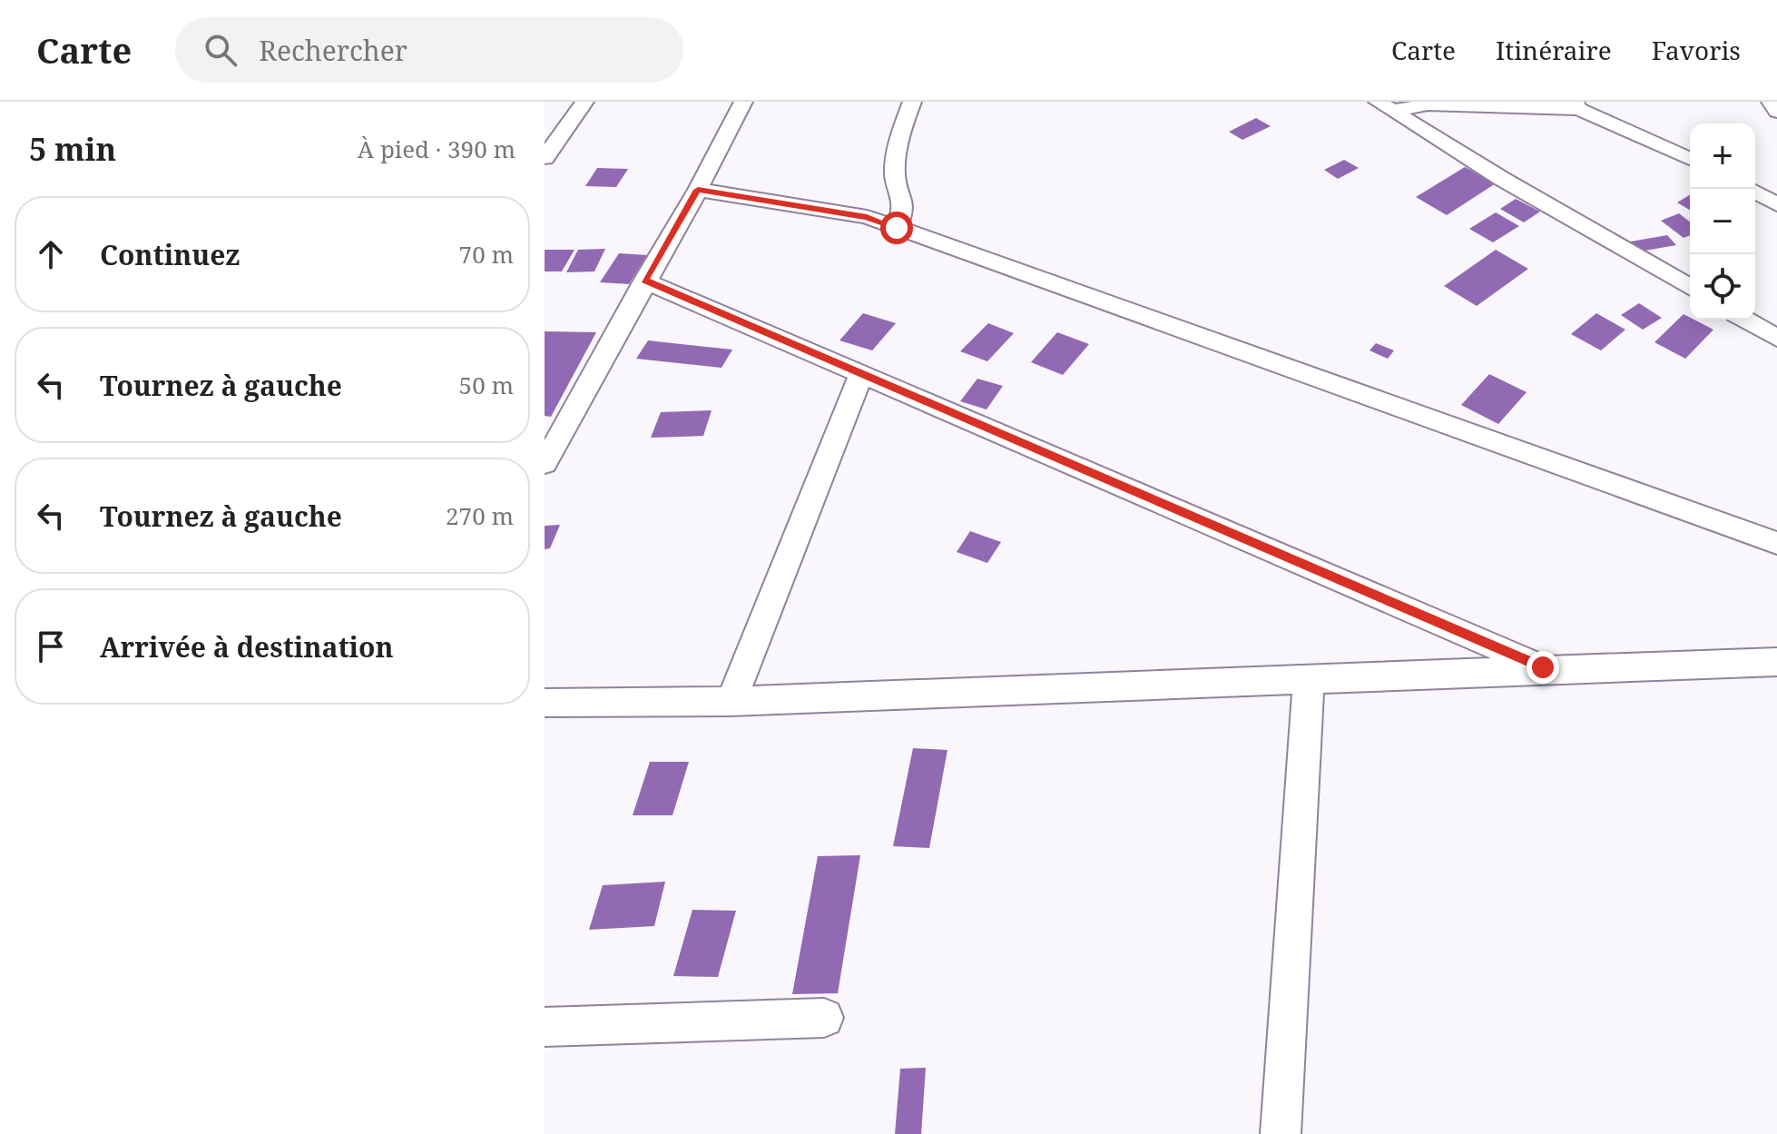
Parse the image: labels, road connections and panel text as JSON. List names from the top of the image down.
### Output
{
  "page": {
    "header": "Carte",
    "search": "Rechercher",
    "nav": ["Carte", "Itinéraire", "Favoris"],
    "heading": ["5 min", "À pied · 390 m"],
    "map_buttons": ["+", "−"],
    "list": [
      ["Continuez", "70 m"],
      ["Tournez à gauche", "50 m"],
      ["Tournez à gauche", "270 m"],
      "Arrivée à destination"
    ]
  }
}
